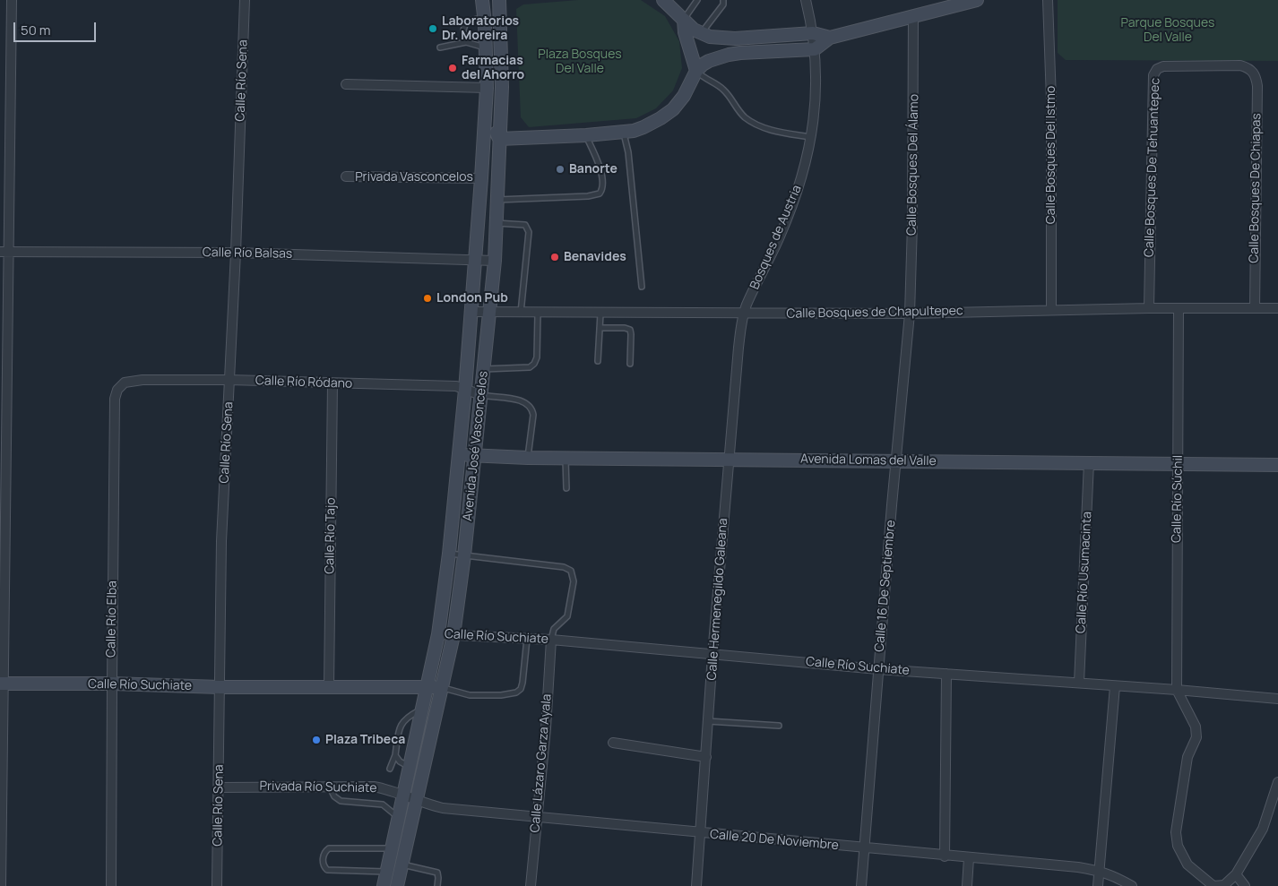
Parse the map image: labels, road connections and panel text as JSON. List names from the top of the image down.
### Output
{
  "streets": {
    "street": [
      "Calle Río Sena",
      "Calle Bosques Del Istmo",
      "Calle Bosques Del Álamo",
      "Calle Bosques De Tehuantepec",
      "Privada Vasconcelos",
      "Calle Bosques De Chiapas",
      "Bosques de Austria",
      "Calle Río Balsas",
      "Calle Bosques de Chapultepec",
      "Calle Río Ródano",
      "Avenida José Vasconcelos",
      "Avenida Lomas del Valle",
      "Calle Río Súchil",
      "Calle Río Tajo",
      "Calle Río Usumacinta",
      "Calle 16 De Septiembre",
      "Calle Hermenegildo Galeana",
      "Calle Río Elba",
      "Calle Río Suchiate",
      "Calle Lázaro Garza Ayala",
      "Privada Río Suchiate",
      "Calle 20 De Noviembre"
    ]
  },
  "crossings": [
    ["Calle Río Sena", "Calle Río Balsas"],
    ["Calle Río Sena", "Calle Río Ródano"],
    ["Calle Río Sena", "Calle Río Suchiate"],
    ["Calle Río Sena", "Privada Río Suchiate"],
    ["Calle Bosques Del Istmo", "Calle Bosques de Chapultepec"],
    ["Calle Bosques Del Álamo", "Calle Bosques de Chapultepec"],
    ["Calle Bosques Del Álamo", "Calle 16 De Septiembre"],
    ["Calle Bosques De Tehuantepec", "Calle Bosques De Chiapas"],
    ["Calle Bosques De Tehuantepec", "Calle Bosques de Chapultepec"],
    ["Privada Vasconcelos", "Avenida José Vasconcelos"],
    ["Calle Bosques De Chiapas", "Calle Bosques de Chapultepec"],
    ["Bosques de Austria", "Calle Bosques de Chapultepec"],
    ["Bosques de Austria", "Calle Hermenegildo Galeana"],
    ["Calle Río Balsas", "Avenida José Vasconcelos"],
    ["Calle Bosques de Chapultepec", "Avenida José Vasconcelos"],
    ["Calle Bosques de Chapultepec", "Calle Río Súchil"],
    ["Calle Bosques de Chapultepec", "Calle 16 De Septiembre"],
    ["Calle Bosques de Chapultepec", "Calle Hermenegildo Galeana"],
    ["Calle Río Ródano", "Avenida José Vasconcelos"],
    ["Calle Río Ródano", "Calle Río Tajo"],
    ["Calle Río Ródano", "Calle Río Elba"],
    ["Avenida José Vasconcelos", "Avenida Lomas del Valle"],
    ["Avenida José Vasconcelos", "Calle Río Suchiate"],
    ["Avenida José Vasconcelos", "Privada Río Suchiate"],
    ["Avenida José Vasconcelos", "Calle 20 De Noviembre"],
    ["Avenida Lomas del Valle", "Calle Río Súchil"],
    ["Avenida Lomas del Valle", "Calle Río Usumacinta"],
    ["Avenida Lomas del Valle", "Calle 16 De Septiembre"],
    ["Avenida Lomas del Valle", "Calle Hermenegildo Galeana"],
    ["Calle Río Súchil", "Calle Río Suchiate"],
    ["Calle Río Tajo", "Calle Río Suchiate"],
    ["Calle Río Usumacinta", "Calle Río Suchiate"],
    ["Calle 16 De Septiembre", "Calle Río Suchiate"],
    ["Calle 16 De Septiembre", "Calle 20 De Noviembre"],
    ["Calle Hermenegildo Galeana", "Calle Río Suchiate"],
    ["Calle Hermenegildo Galeana", "Calle 20 De Noviembre"],
    ["Calle Río Elba", "Calle Río Suchiate"],
    ["Calle Río Suchiate", "Calle Lázaro Garza Ayala"],
    ["Calle Lázaro Garza Ayala", "Calle 20 De Noviembre"],
    ["Privada Río Suchiate", "Calle 20 De Noviembre"]
  ],
  "parks": ["Parque Bosques Del Valle", "Plaza Bosques Del Valle"],
  "places": [
    "Laboratorios Dr. Moreira",
    "Farmacias del Ahorro",
    "Banorte",
    "Benavides",
    "London Pub",
    "Plaza Tribeca"
  ],
  "scale_bar": "50 m"
}
